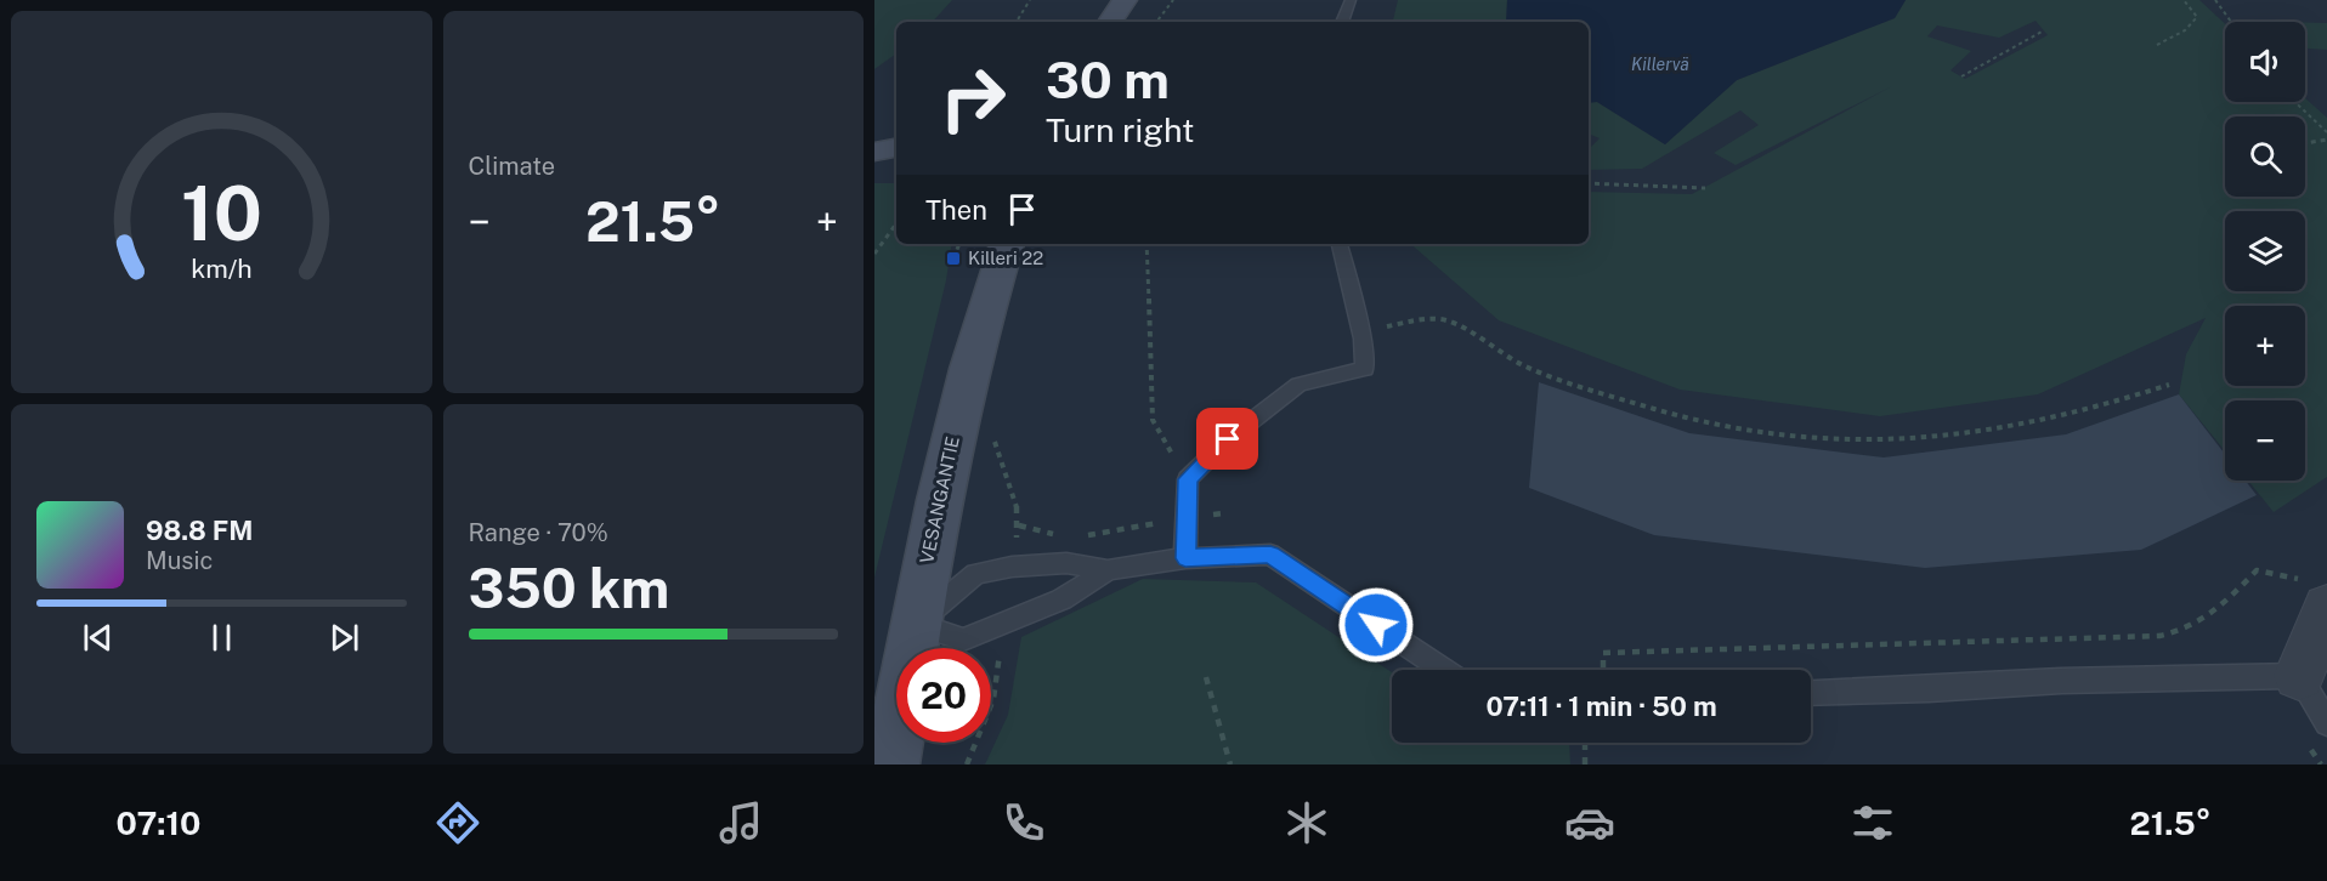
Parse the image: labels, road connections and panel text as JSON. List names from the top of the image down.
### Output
{
  "streets": {
    "street": ["VESANGANTIE"]
  },
  "water": ["Killervä"],
  "places": {
    "transit": ["Killeri 22"]
  },
  "page": {
    "tile": [
      "Climate",
      ["Range · 70%", "350 km"]
    ],
    "map_buttons": ["+", "−"],
    "turn": ["30 m", "Turn right"],
    "then": "Then",
    "heat": ["−", "21.5°", "+"],
    "song": ["98.8 FM", "Music"],
    "limit": "20",
    "trip": "07:11 · 1 min · 50 m",
    "tabs": ["07:10", "21.5°"],
    "gauge": ["10", "km/h"]
  }
}
